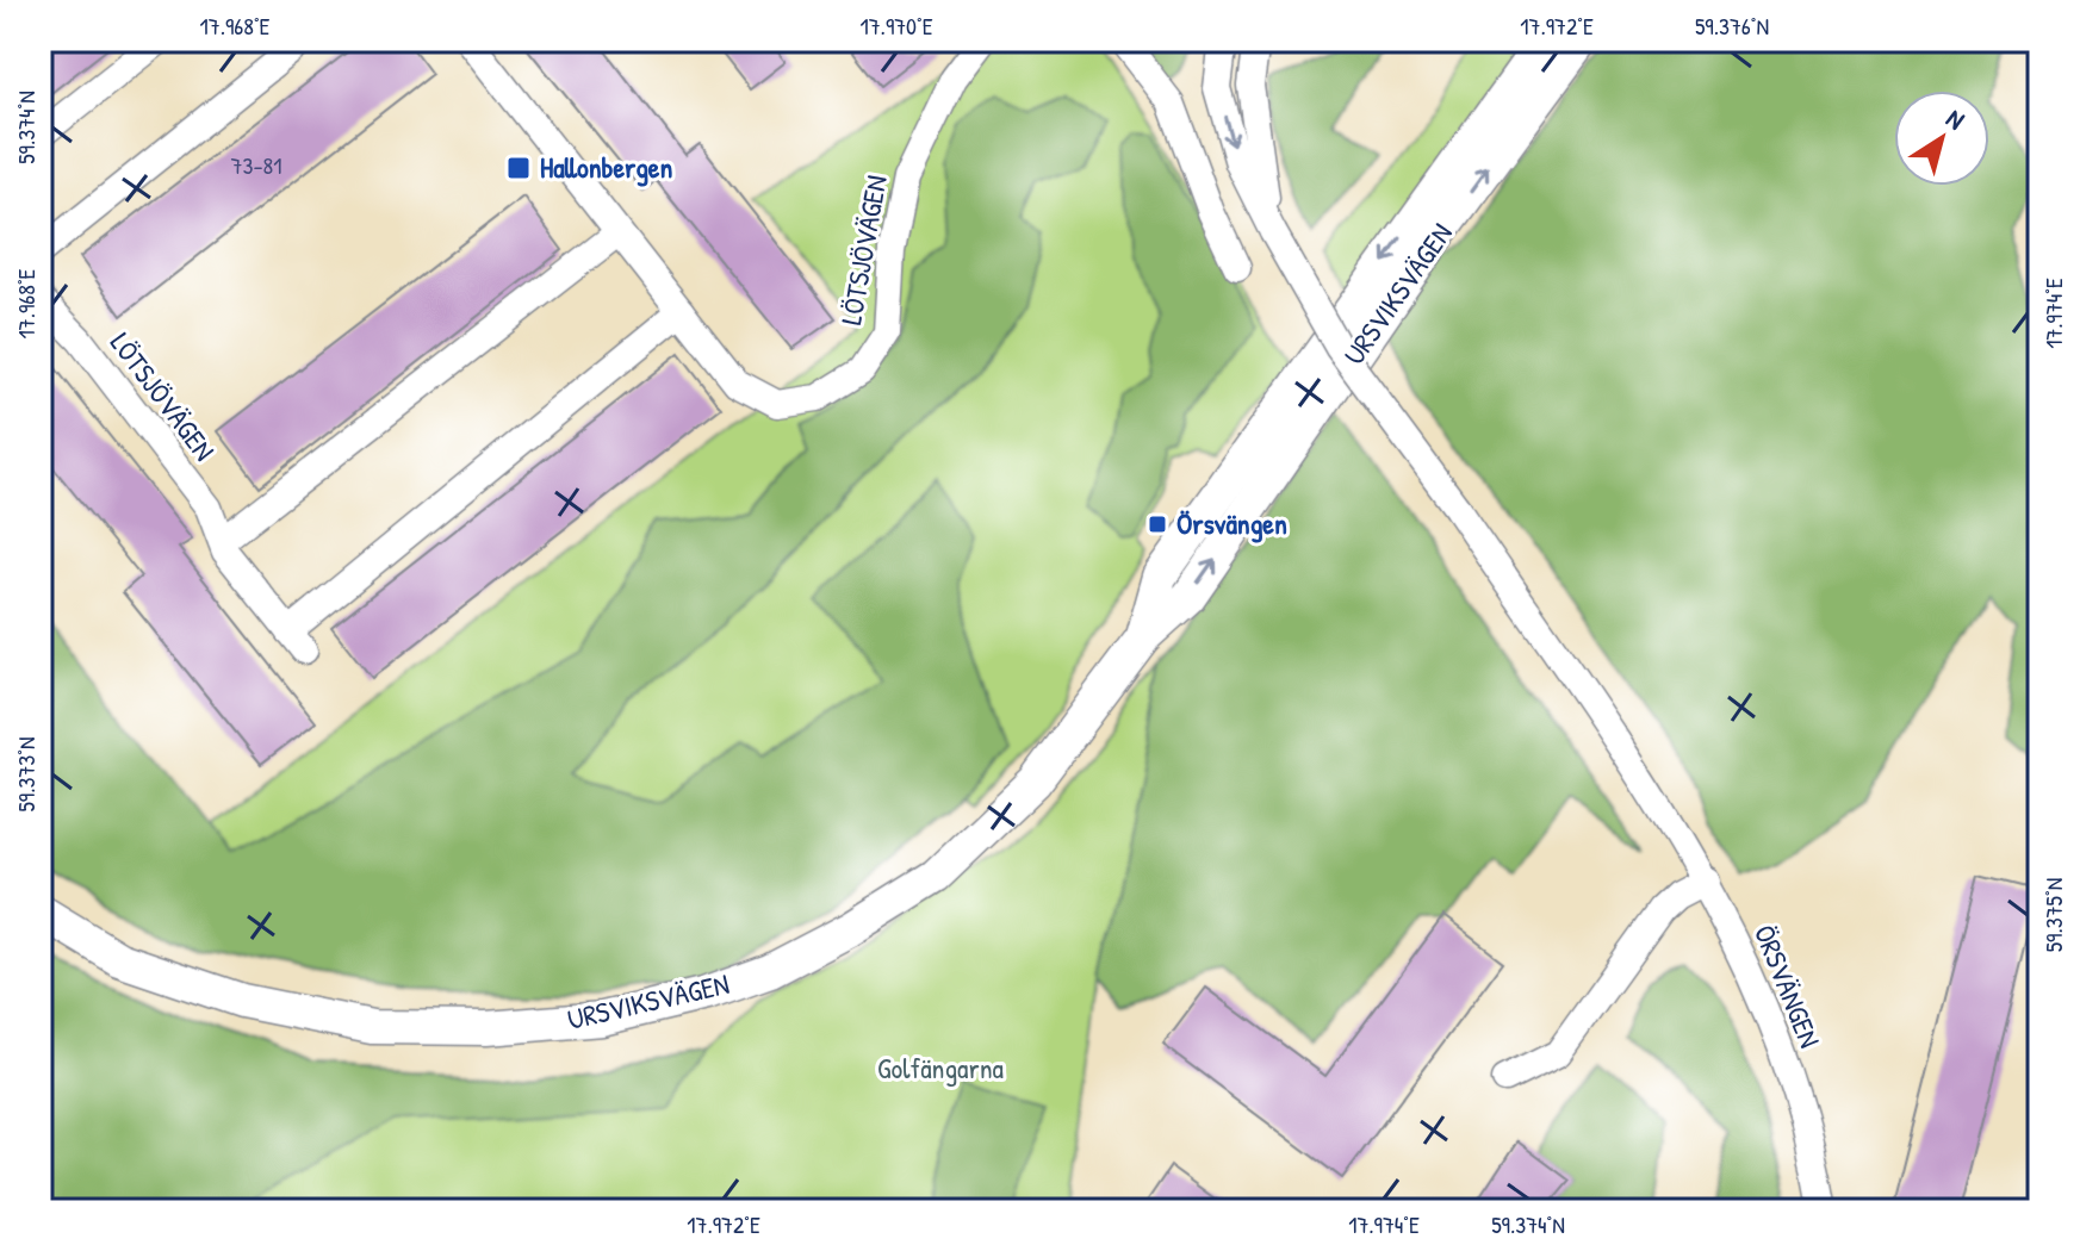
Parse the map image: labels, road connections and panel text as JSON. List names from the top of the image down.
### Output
{
  "streets": {
    "street": ["LÖTSJÖVÄGEN", "URSVIKSVÄGEN", "ÖRSVÄNGEN"]
  },
  "parks": ["Golfängarna"],
  "places": {
    "transit": ["Hallonbergen", "Örsvängen"]
  },
  "house_numbers": ["73-81"],
  "north": "top right",
  "coordinates": [
    "17.968°E",
    "17.970°E",
    "17.972°E",
    "59.376°N",
    "59.374°N",
    "17.974°E",
    "59.373°N",
    "59.375°N"
  ]
}
